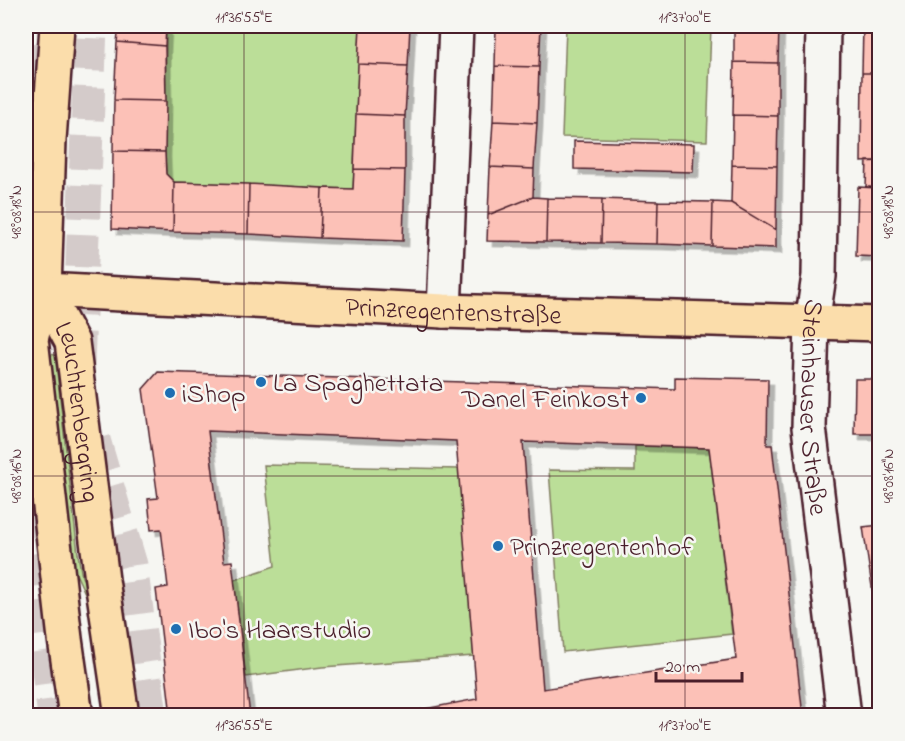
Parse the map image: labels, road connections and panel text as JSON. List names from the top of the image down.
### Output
{
  "streets": {
    "main road": ["Prinzregentenstraße", "Leuchtenbergring"],
    "street": ["Steinhauser Straße"]
  },
  "crossings": [
    ["Prinzregentenstraße", "Steinhauser Straße"],
    ["Prinzregentenstraße", "Leuchtenbergring"]
  ],
  "places": [
    "La Spaghettata",
    "iShop",
    "Danel Feinkost",
    "Prinzregentenhof",
    "Ibo's Haarstudio"
  ],
  "scale_bar": "20 m",
  "coordinates": [
    "11°36'55\"E",
    "11°37'00\"E",
    "48°08'18\"N",
    "48°08'16\"N"
  ]
}
